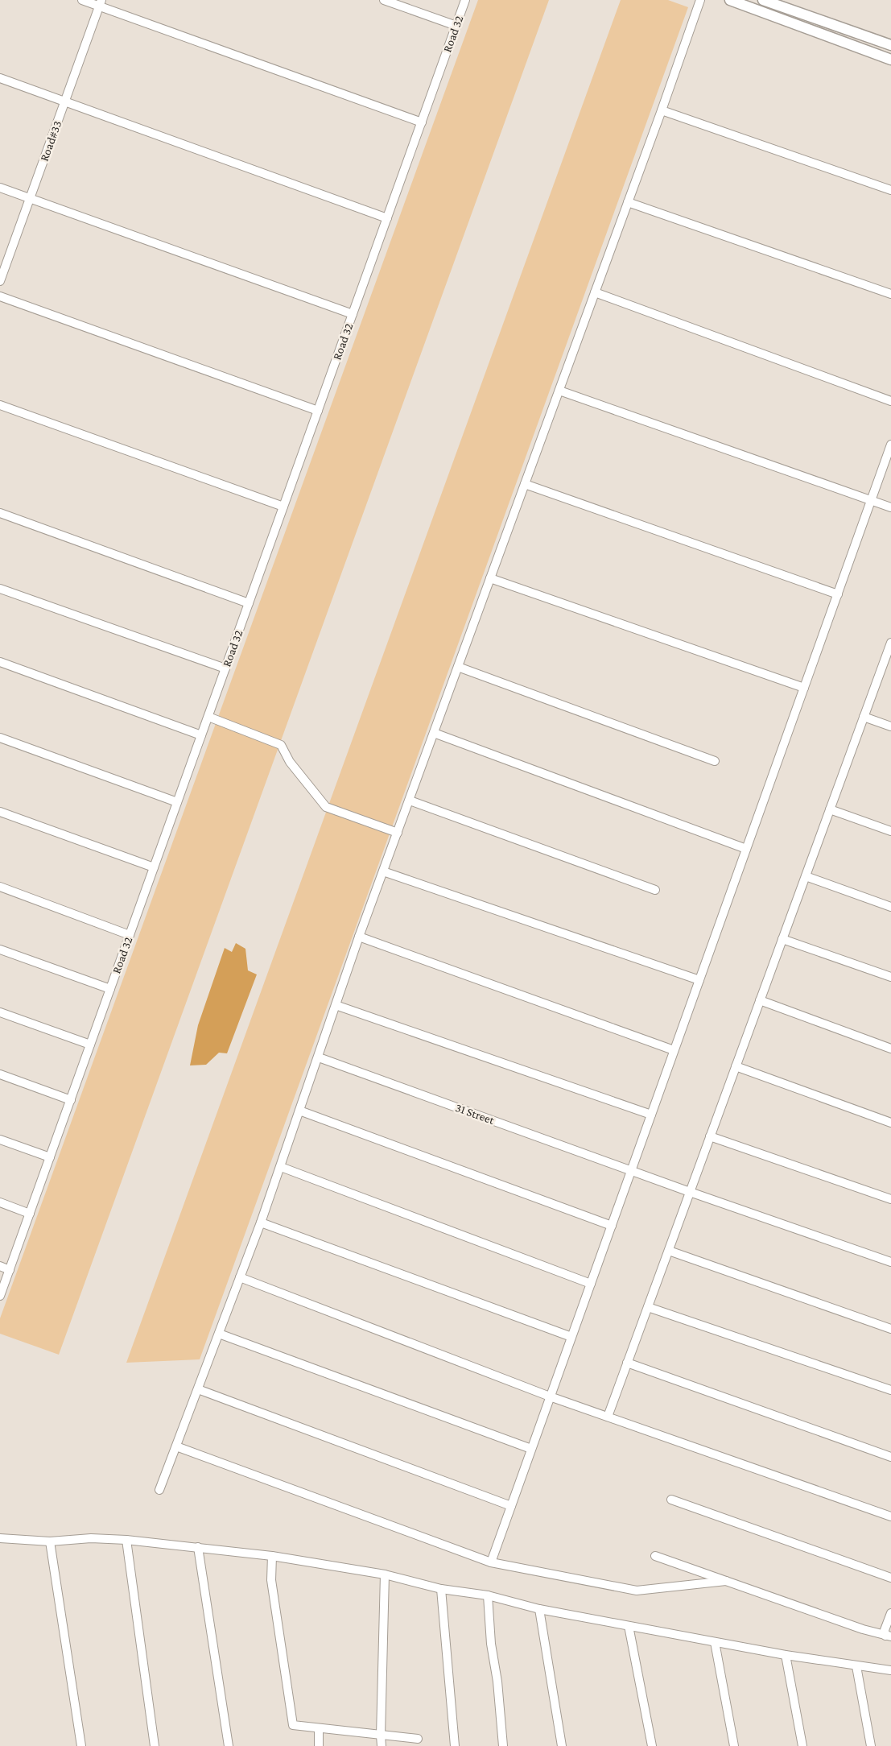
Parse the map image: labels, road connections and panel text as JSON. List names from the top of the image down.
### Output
{
  "streets": {
    "street": ["Road 32", "Road#33", "31 Street"]
  }
}
